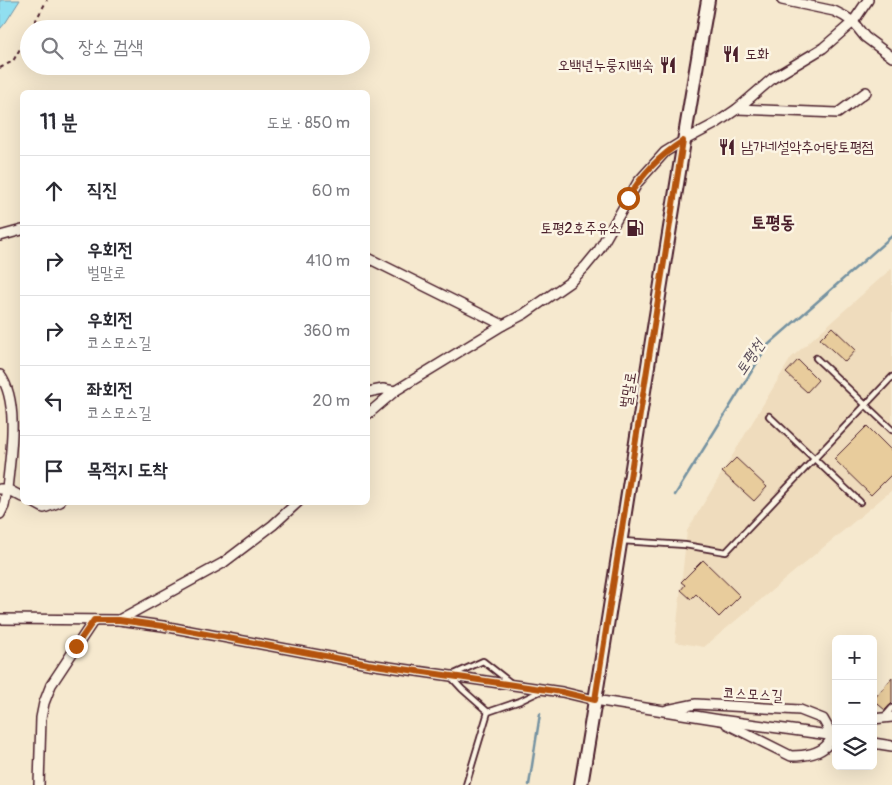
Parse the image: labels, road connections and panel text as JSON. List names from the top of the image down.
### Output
{
  "streets": {
    "street": ["벌말로", "코스모스길"]
  },
  "crossings": [
    ["벌말로", "코스모스길"]
  ],
  "districts": ["토평동"],
  "water": ["토평천"],
  "places": {
    "restaurant": ["도화", "오백년누룽지백숙", "남가네설악추어탕토평점"],
    "fuel station": ["토평2호주유소"]
  },
  "page": {
    "search": "장소 검색",
    "heading": ["11 분", "도보 · 850 m"],
    "list": [
      ["직진", "60 m"],
      ["우회전", "벌말로", "410 m"],
      ["우회전", "코스모스길", "360 m"],
      ["좌회전", "코스모스길", "20 m"],
      "목적지 도착"
    ],
    "map_buttons": ["+", "−"]
  }
}
